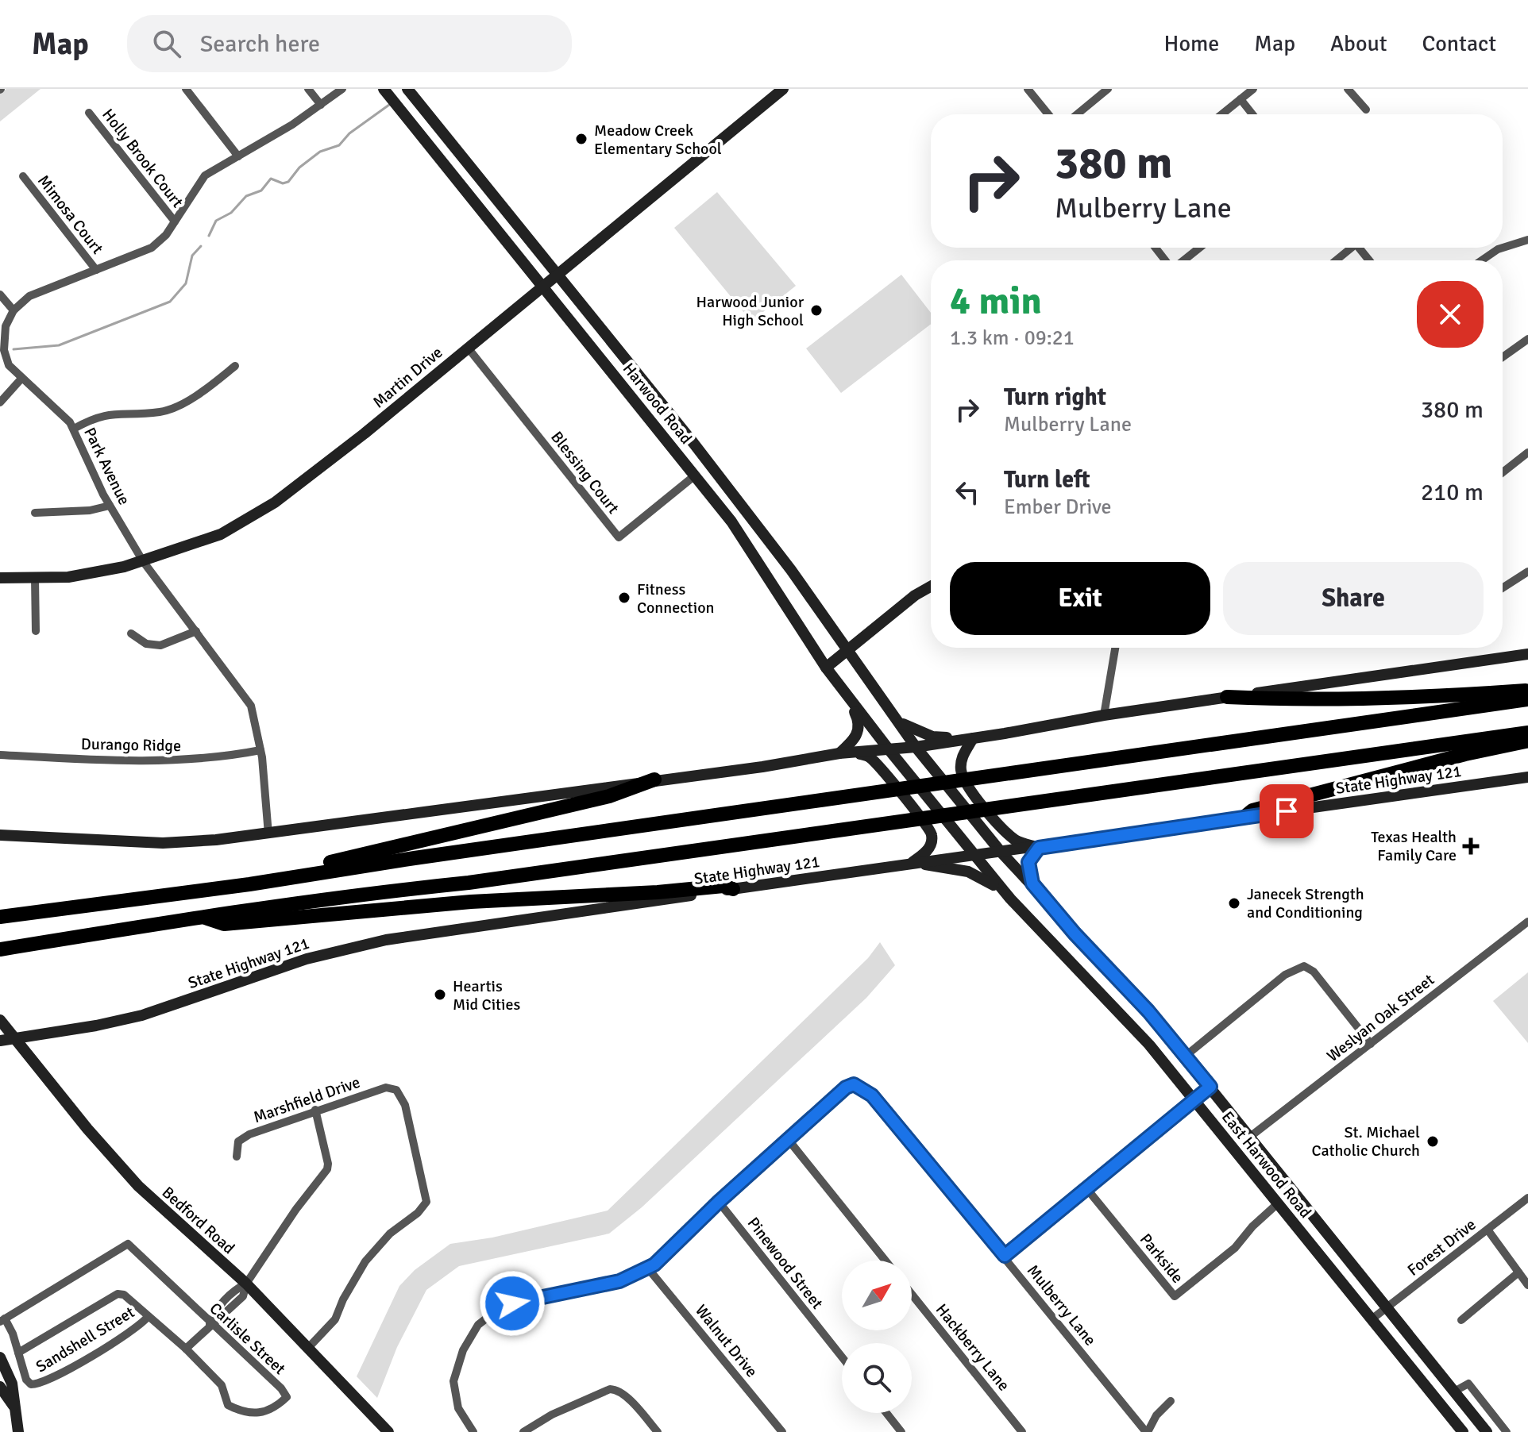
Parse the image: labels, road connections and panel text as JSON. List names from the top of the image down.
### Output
{
  "streets": {
    "main road": [
      "Martin Drive",
      "Harwood Road",
      "State Highway 121",
      "East Harwood Road",
      "Bedford Road"
    ],
    "street": [
      "Holly Brook Court",
      "Mimosa Court",
      "Park Avenue",
      "Blessing Court",
      "Durango Ridge",
      "Weslyan Oak Street",
      "Marshfield Drive",
      "Forest Drive",
      "Parkside",
      "Pinewood Street",
      "Mulberry Lane",
      "Carlisle Street",
      "Sandshell Street",
      "Walnut Drive",
      "Hackberry Lane"
    ]
  },
  "crossings": [
    ["Martin Drive", "Harwood Road"],
    ["Martin Drive", "Park Avenue"],
    ["Martin Drive", "Blessing Court"],
    ["Harwood Road", "Blessing Court"],
    ["Harwood Road", "East Harwood Road"],
    ["Park Avenue", "Durango Ridge"],
    ["State Highway 121", "East Harwood Road"],
    ["State Highway 121", "Bedford Road"],
    ["Weslyan Oak Street", "East Harwood Road"],
    ["Marshfield Drive", "Bedford Road"],
    ["East Harwood Road", "Forest Drive"],
    ["East Harwood Road", "Parkside"],
    ["Carlisle Street", "Sandshell Street"]
  ],
  "places": {
    "other": [
      "Meadow Creek Elementary School",
      "Harwood Junior High School",
      "Fitness Connection",
      "Janecek Strength and Conditioning",
      "Heartis Mid Cities",
      "St. Michael Catholic Church"
    ],
    "health": ["Texas Health Family Care"]
  },
  "north": "top right",
  "page": {
    "header": "Map",
    "search": "Search here",
    "nav": [
      "Home",
      "Map",
      "About",
      "Contact"
    ],
    "turn": ["380 m", "Mulberry Lane"],
    "heading": ["4 min", "1.3 km · 09:21"],
    "list": [
      {
        "name": "Turn right",
        "note": "Mulberry Lane",
        "value": "380 m"
      },
      {
        "name": "Turn left",
        "note": "Ember Drive",
        "value": "210 m"
      }
    ],
    "buttons": ["Exit", "Share"]
  }
}
